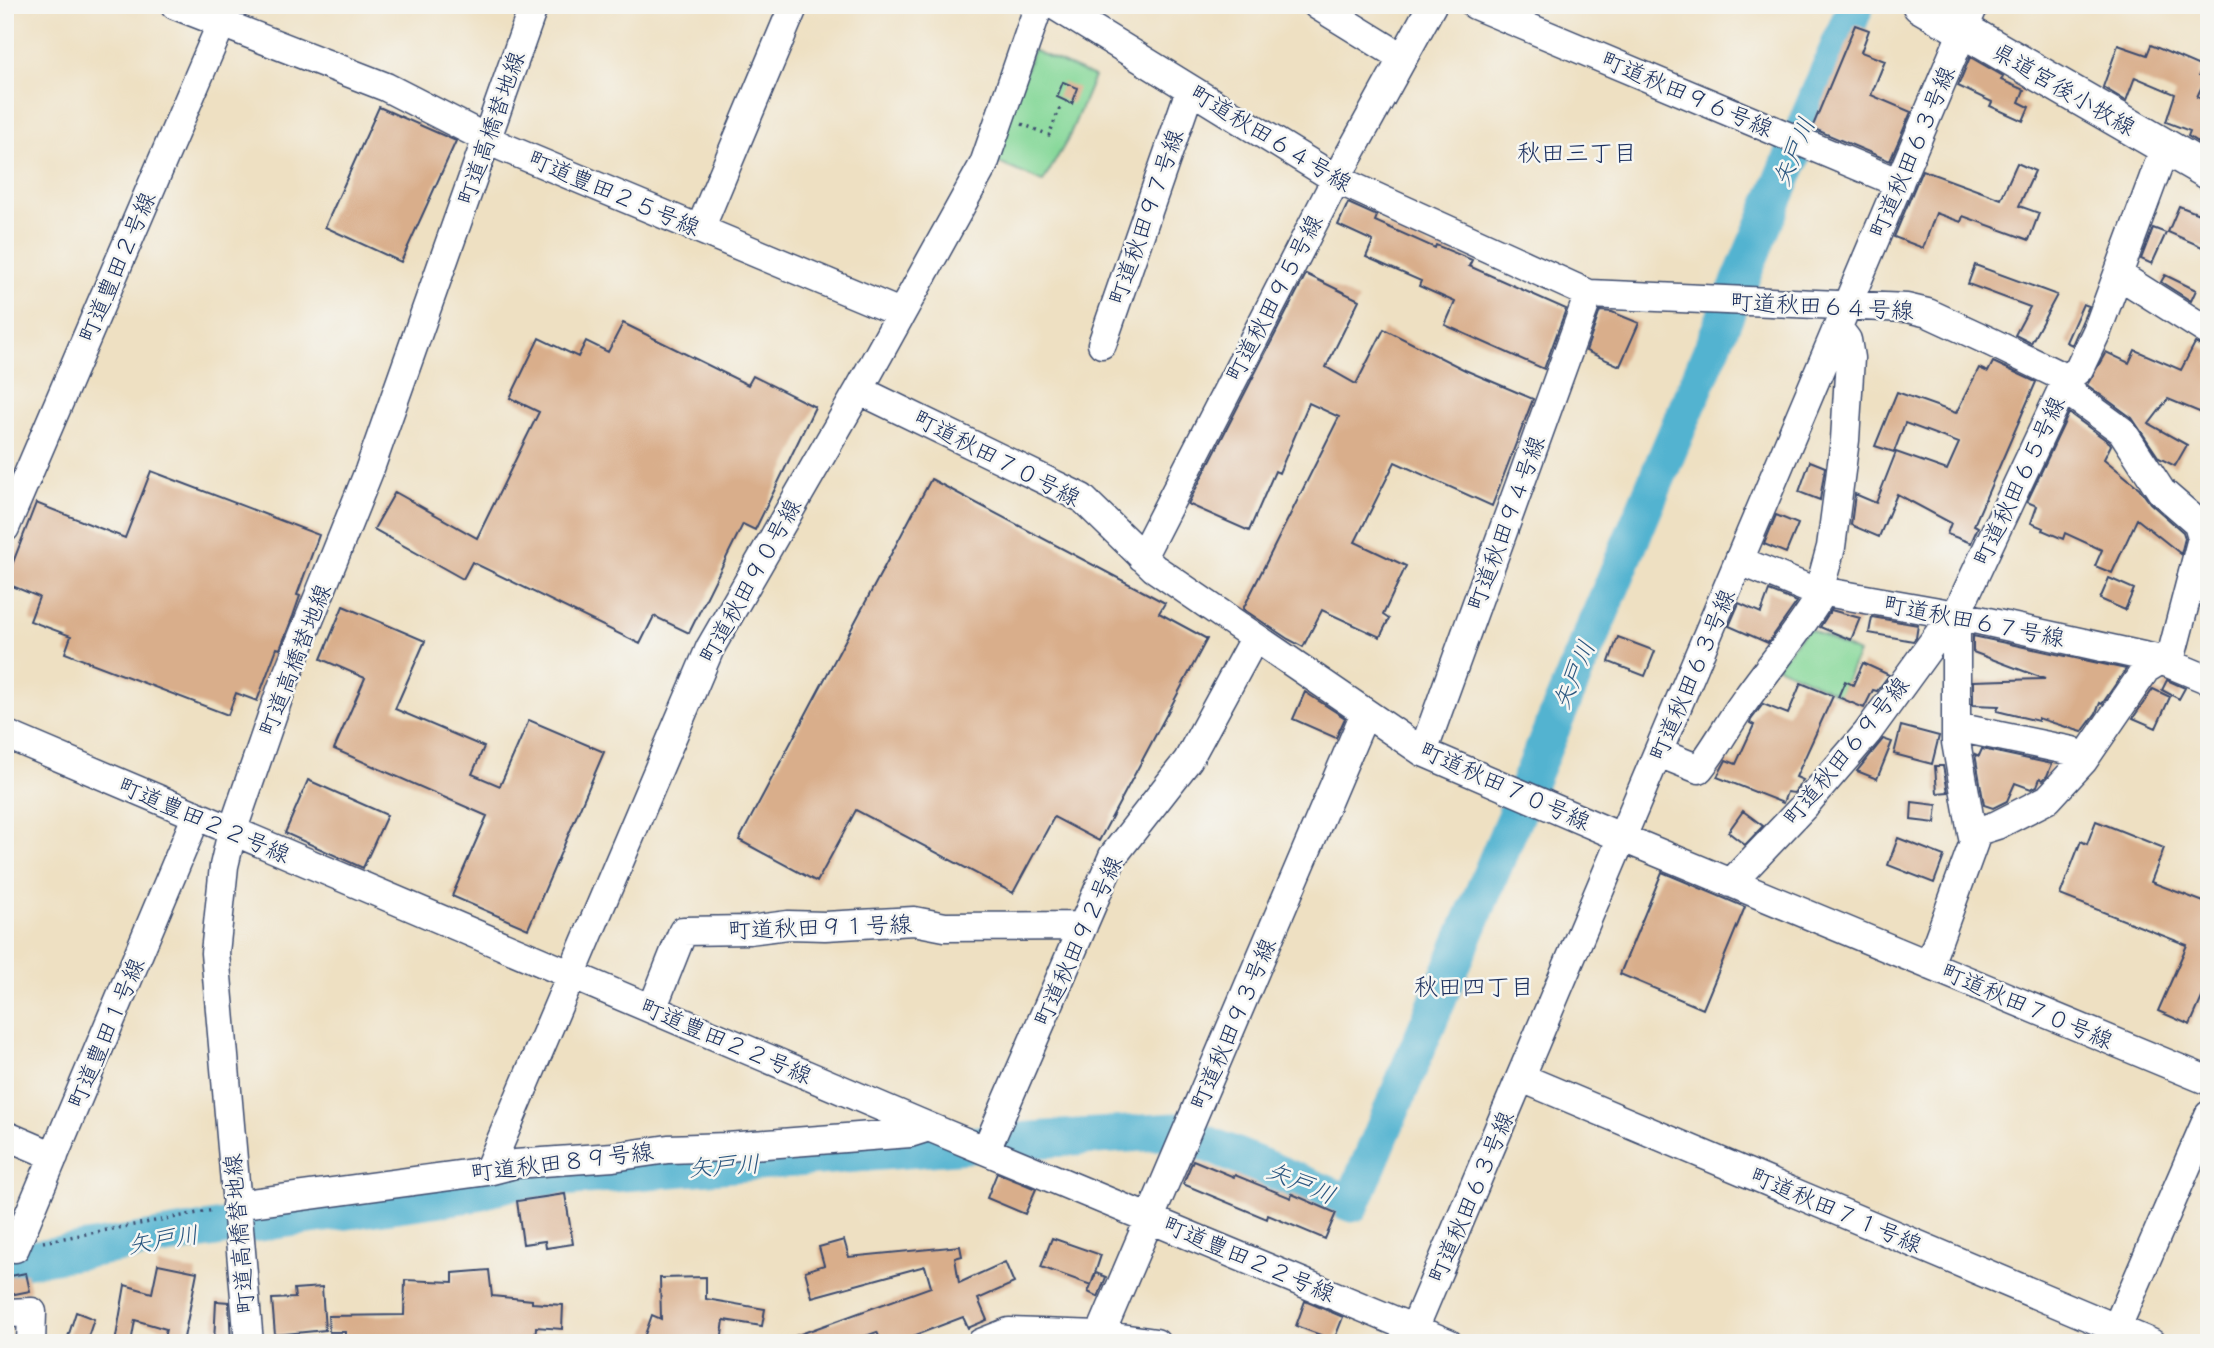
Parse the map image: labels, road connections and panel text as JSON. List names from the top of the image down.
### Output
{
  "streets": {
    "main road": ["県道宮後小牧線"],
    "street": [
      "町道秋田９６号線",
      "町道高橋替地線",
      "町道秋田６４号線",
      "町道秋田６３号線",
      "町道豊田２５号線",
      "町道秋田９７号線",
      "町道豊田２号線",
      "町道秋田９５号線",
      "町道秋田７０号線",
      "町道秋田６５号線",
      "町道秋田９４号線",
      "町道秋田９０号線",
      "町道秋田６７号線",
      "町道秋田６９号線",
      "町道豊田２２号線",
      "町道秋田９１号線",
      "町道秋田９２号線",
      "町道秋田９３号線",
      "町道豊田１号線",
      "町道秋田８９号線",
      "町道秋田７１号線"
    ]
  },
  "crossings": [
    ["県道宮後小牧線", "町道秋田６３号線"],
    ["県道宮後小牧線", "町道秋田６５号線"],
    ["町道秋田９６号線", "町道秋田６３号線"],
    ["町道高橋替地線", "町道豊田２５号線"],
    ["町道高橋替地線", "町道豊田２２号線"],
    ["町道高橋替地線", "町道秋田８９号線"],
    ["町道秋田６４号線", "町道秋田６３号線"],
    ["町道秋田６４号線", "町道秋田９７号線"],
    ["町道秋田６４号線", "町道秋田９５号線"],
    ["町道秋田６４号線", "町道秋田６５号線"],
    ["町道秋田６４号線", "町道秋田９４号線"],
    ["町道秋田６４号線", "町道秋田６７号線"],
    ["町道秋田６３号線", "町道秋田７０号線"],
    ["町道秋田６３号線", "町道秋田６７号線"],
    ["町道秋田６３号線", "町道豊田２２号線"],
    ["町道秋田６３号線", "町道秋田７１号線"],
    ["町道豊田２５号線", "町道豊田２号線"],
    ["町道豊田２５号線", "町道秋田９０号線"],
    ["町道秋田９５号線", "町道秋田７０号線"],
    ["町道秋田７０号線", "町道秋田９４号線"],
    ["町道秋田７０号線", "町道秋田９０号線"],
    ["町道秋田７０号線", "町道秋田６９号線"],
    ["町道秋田７０号線", "町道秋田９２号線"],
    ["町道秋田７０号線", "町道秋田９３号線"],
    ["町道秋田６５号線", "町道秋田６７号線"],
    ["町道秋田６５号線", "町道秋田６９号線"],
    ["町道秋田９０号線", "町道豊田２２号線"],
    ["町道秋田９０号線", "町道秋田８９号線"],
    ["町道秋田６７号線", "町道秋田６９号線"],
    ["町道豊田２２号線", "町道秋田９１号線"],
    ["町道豊田２２号線", "町道秋田９２号線"],
    ["町道豊田２２号線", "町道秋田９３号線"],
    ["町道豊田２２号線", "町道豊田１号線"],
    ["町道豊田２２号線", "町道秋田８９号線"],
    ["町道秋田９１号線", "町道秋田９２号線"]
  ],
  "districts": ["秋田三丁目", "秋田四丁目"],
  "water": ["矢戸川"]
}
